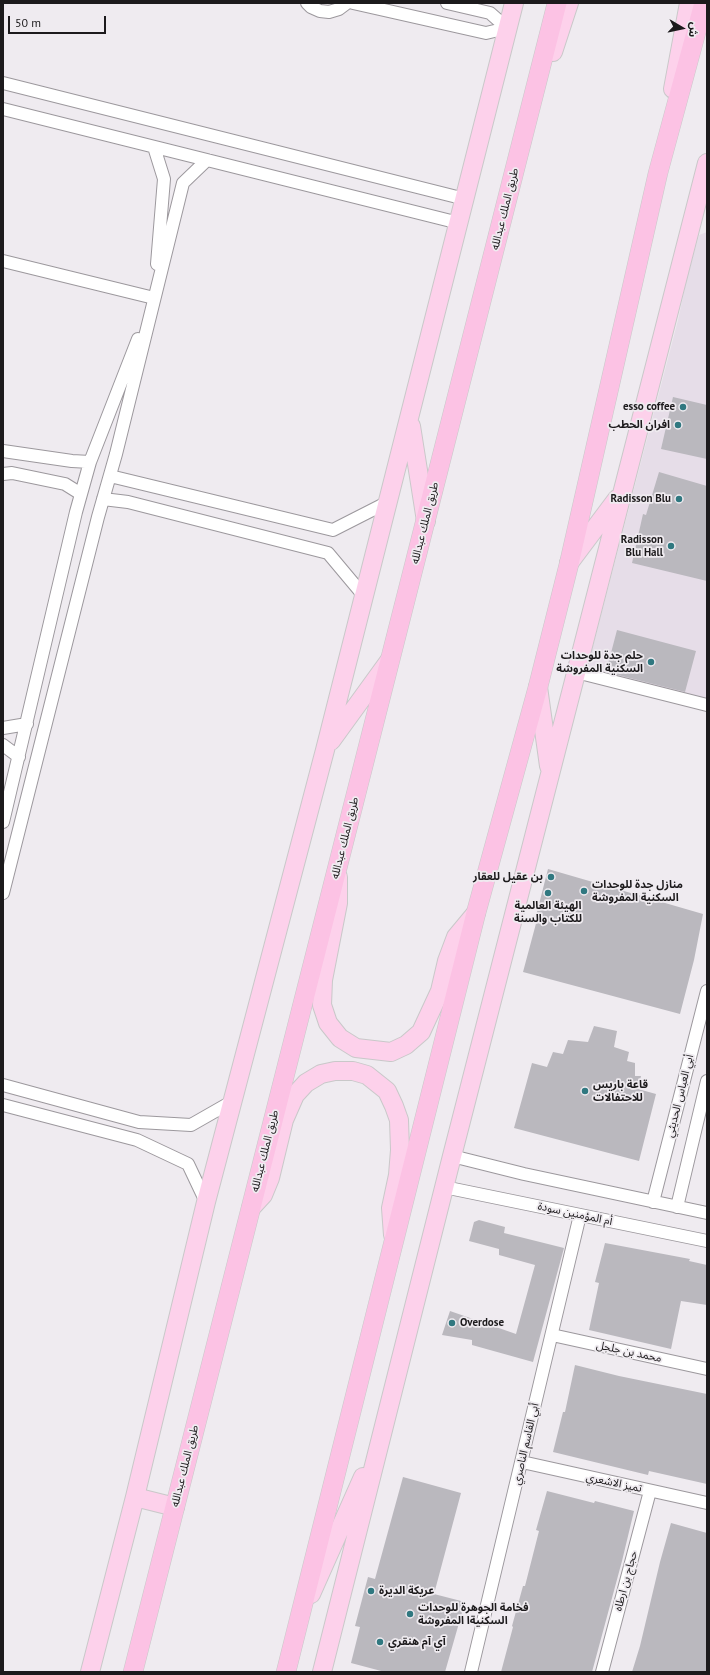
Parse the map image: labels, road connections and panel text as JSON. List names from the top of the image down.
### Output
{
  "streets": {
    "highway": ["طريق الملك عبدالله"],
    "street": [
      "أبي العباس الحديثي",
      "أم المؤمنين سودة",
      "محمد بن جلجل",
      "أبي القاسم الناصري",
      "تميز الاشعري",
      "حجاج بن ارطاه"
    ]
  },
  "crossings": [
    ["أم المؤمنين سودة", "أبي القاسم الناصري"],
    ["محمد بن جلجل", "أبي القاسم الناصري"],
    ["أبي القاسم الناصري", "تميز الاشعري"],
    ["تميز الاشعري", "حجاج بن ارطاه"]
  ],
  "places": [
    "esso coffee",
    "افران الحطب",
    "Radisson Blu",
    "Radisson Blu Hall",
    "حلم جدة للوحدات السكنية المفروشة",
    "بن عقيل للعقار",
    "منازل جدة للوحدات السكنية المفروشة",
    "الهيئة العالمية للكتاب والسنة",
    "قاعة باريس للاحتفالات",
    "Overdose",
    "عريكة الديرة",
    "فخامة الجوهرة للوحدات السكنيةا المفروشة",
    "آي آم هنقري"
  ],
  "scale_bar": "50 m",
  "north": "right"
}
